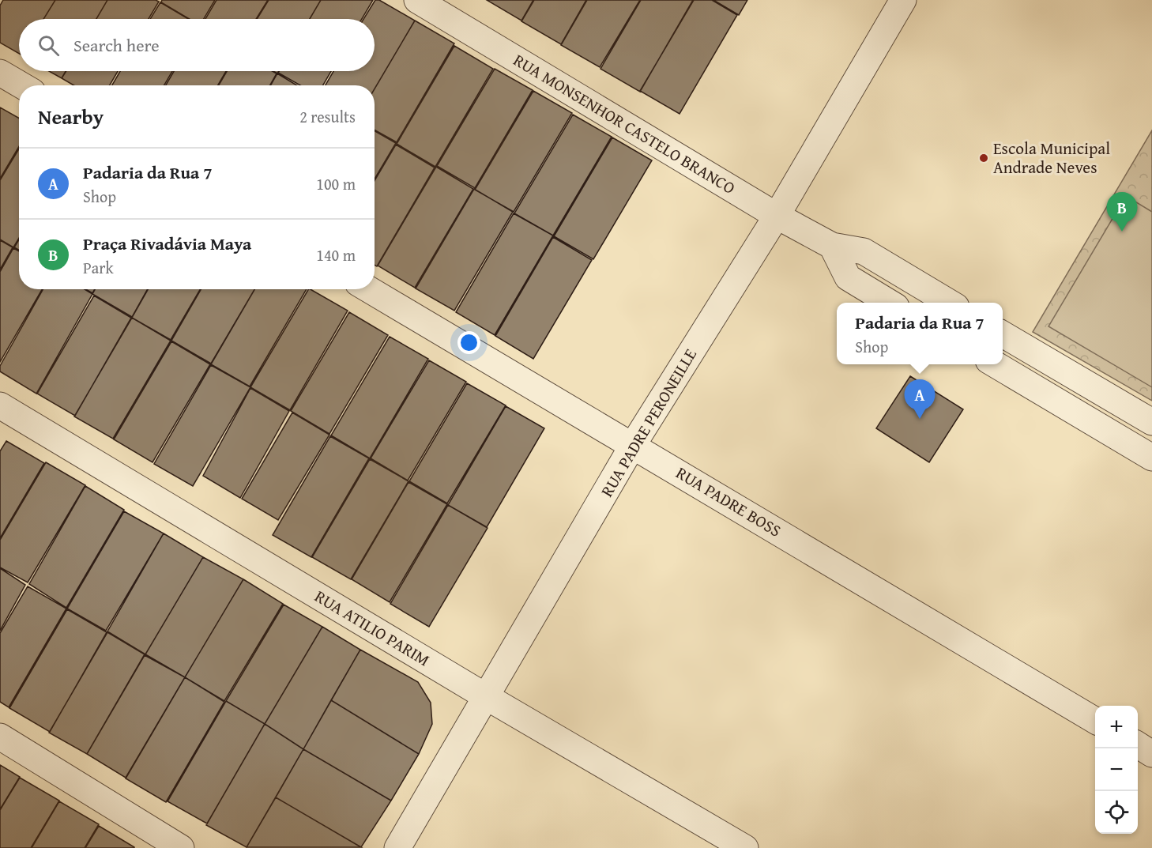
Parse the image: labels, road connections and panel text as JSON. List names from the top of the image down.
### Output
{
  "streets": {
    "street": [
      "RUA MONSENHOR CASTELO BRANCO",
      "RUA PADRE PERONEILLE",
      "RUA PADRE BOSS",
      "RUA ATILIO PARIM"
    ]
  },
  "crossings": [
    ["RUA MONSENHOR CASTELO BRANCO", "RUA PADRE PERONEILLE"],
    ["RUA PADRE PERONEILLE", "RUA PADRE BOSS"],
    ["RUA PADRE PERONEILLE", "RUA ATILIO PARIM"]
  ],
  "places": ["Escola Municipal Andrade Neves"],
  "page": {
    "search": "Search here",
    "heading": ["Nearby", "2 results"],
    "list": [
      {
        "mark": "A",
        "name": "Padaria da Rua 7",
        "note": "Shop",
        "value": "100 m"
      },
      {
        "mark": "B",
        "name": "Praça Rivadávia Maya",
        "note": "Park",
        "value": "140 m"
      }
    ],
    "pins": ["B", "A"],
    "popup": ["Padaria da Rua 7", "Shop"],
    "map_buttons": ["+", "−"]
  }
}
